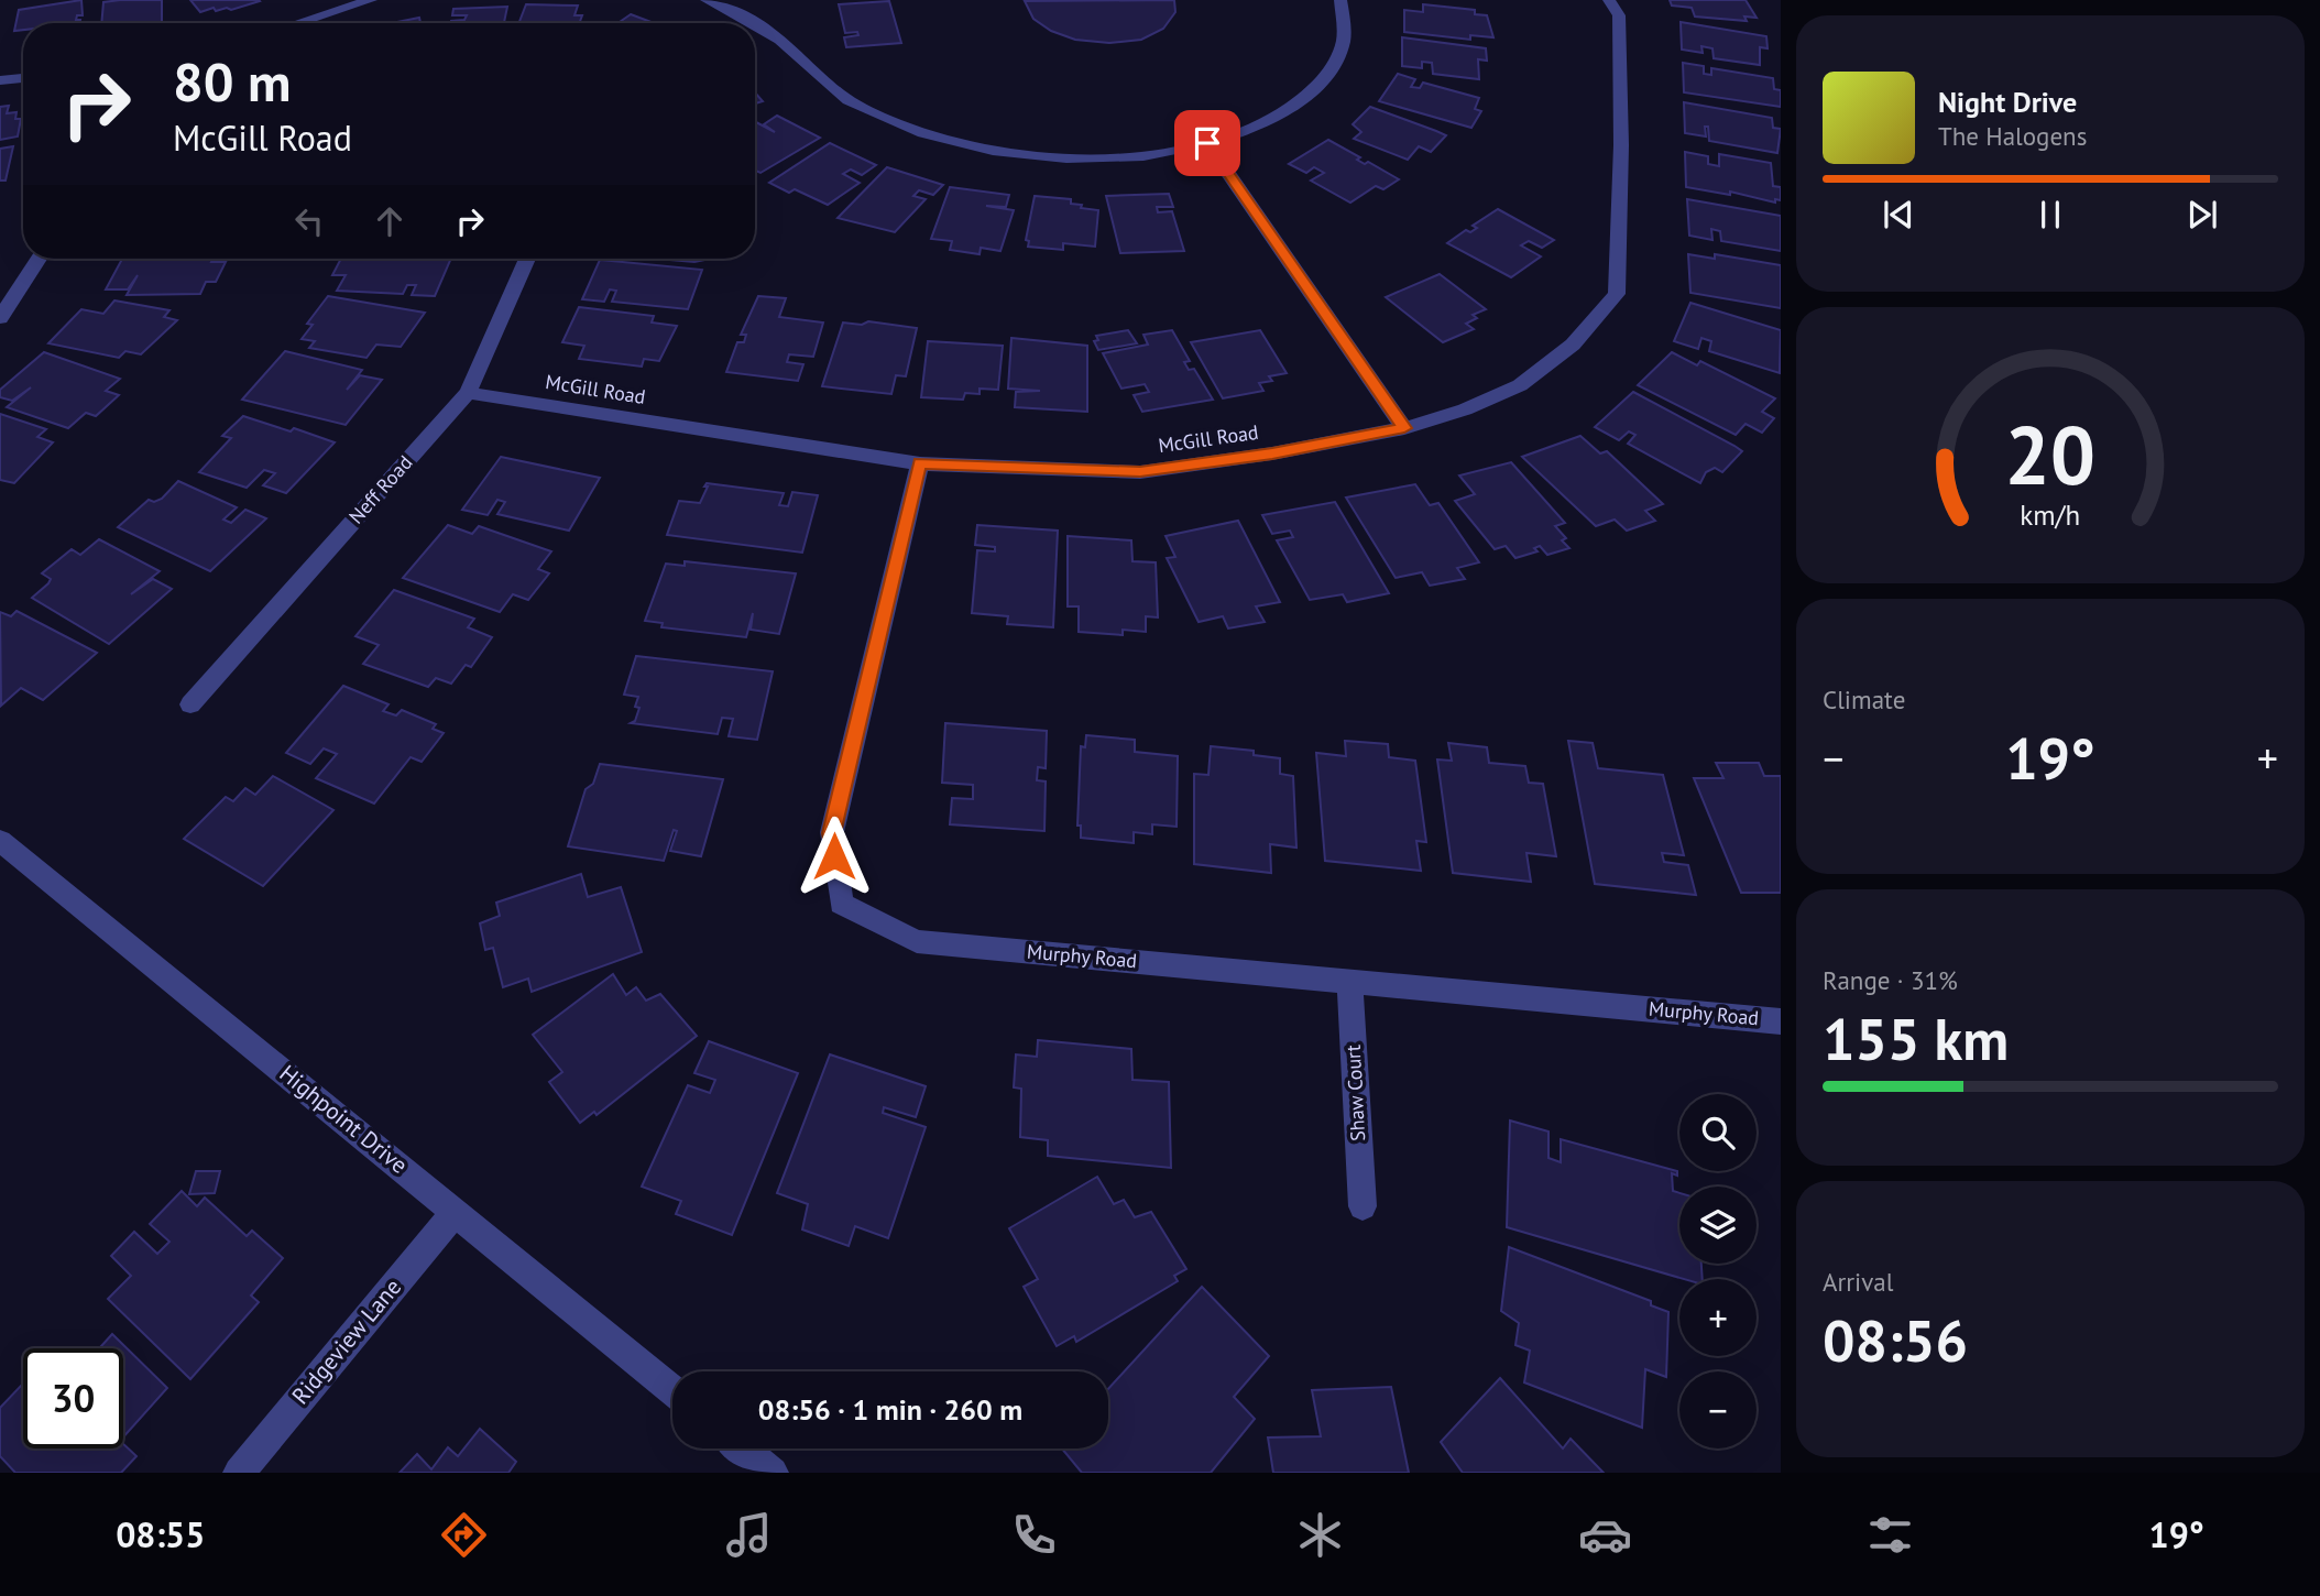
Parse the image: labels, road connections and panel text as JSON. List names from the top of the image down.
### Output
{
  "streets": {
    "street": [
      "McGill Road",
      "Neff Road",
      "Murphy Road",
      "Shaw Court",
      "Highpoint Drive",
      "Ridgeview Lane"
    ]
  },
  "crossings": [
    ["McGill Road", "Neff Road"],
    ["McGill Road", "Murphy Road"],
    ["Murphy Road", "Shaw Court"],
    ["Highpoint Drive", "Ridgeview Lane"]
  ],
  "page": {
    "turn": ["80 m", "McGill Road"],
    "song": ["Night Drive", "The Halogens"],
    "tile": [
      "Climate",
      ["Range · 31%", "155 km"],
      ["Arrival", "08:56"]
    ],
    "heat": ["−", "19°", "+"],
    "map_buttons": ["+", "−"],
    "limit": "30",
    "trip": "08:56 · 1 min · 260 m",
    "tabs": ["08:55", "19°"],
    "gauge": ["20", "km/h"]
  }
}
